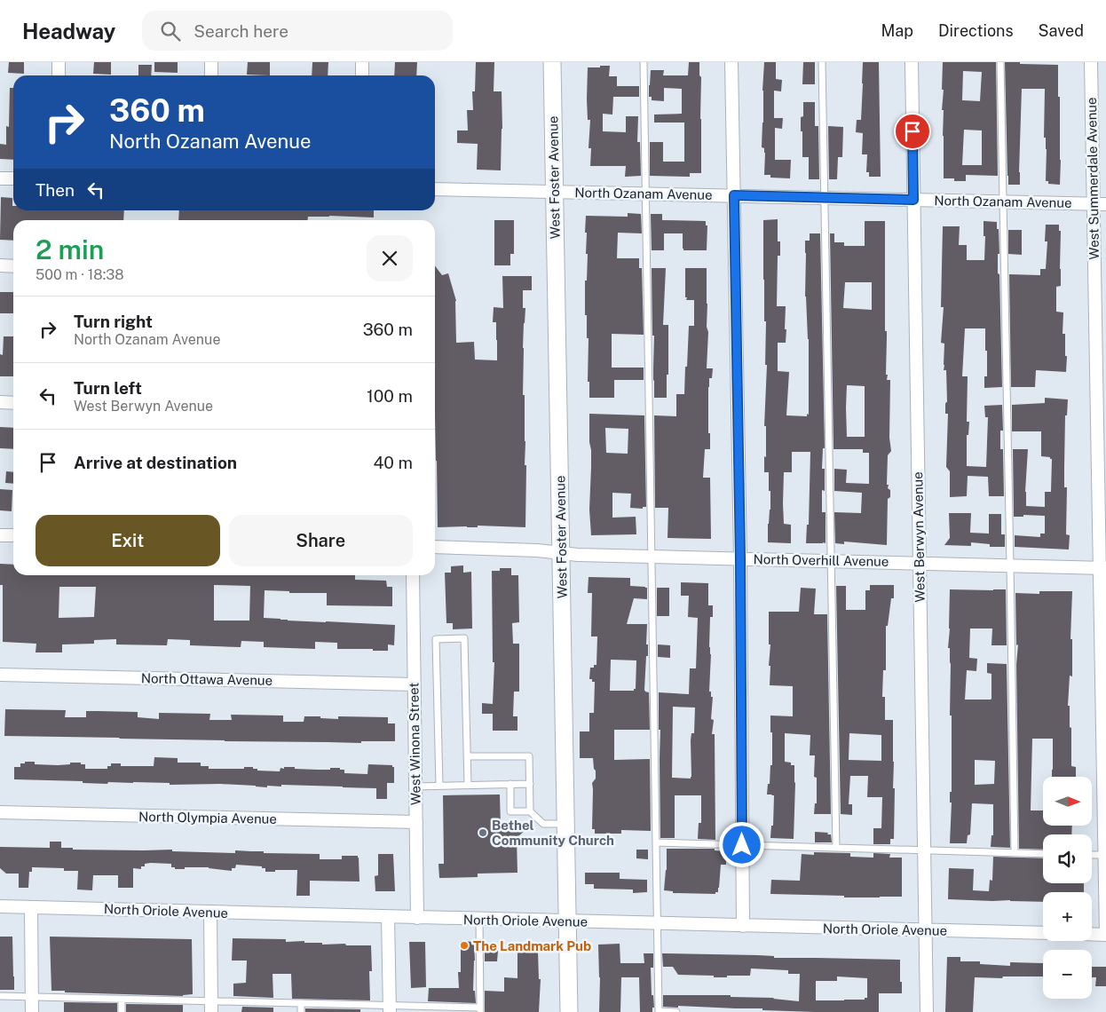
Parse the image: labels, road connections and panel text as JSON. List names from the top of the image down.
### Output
{
  "streets": {
    "street": [
      "West Foster Avenue",
      "West Summerdale Avenue",
      "North Ozanam Avenue",
      "West Berwyn Avenue",
      "North Overhill Avenue",
      "North Ottawa Avenue",
      "West Winona Street",
      "North Olympia Avenue",
      "North Oriole Avenue"
    ]
  },
  "crossings": [
    ["West Foster Avenue", "North Ozanam Avenue"],
    ["West Foster Avenue", "North Overhill Avenue"],
    ["West Foster Avenue", "North Oriole Avenue"],
    ["West Summerdale Avenue", "North Ozanam Avenue"],
    ["West Summerdale Avenue", "North Overhill Avenue"],
    ["North Ozanam Avenue", "West Berwyn Avenue"],
    ["West Berwyn Avenue", "North Overhill Avenue"],
    ["West Berwyn Avenue", "North Oriole Avenue"],
    ["North Ottawa Avenue", "West Winona Street"],
    ["West Winona Street", "North Olympia Avenue"],
    ["West Winona Street", "North Oriole Avenue"]
  ],
  "places": ["Bethel Community Church", "The Landmark Pub"],
  "north": "right",
  "page": {
    "header": "Headway",
    "search": "Search here",
    "nav": ["Map", "Directions", "Saved"],
    "turn": ["360 m", "North Ozanam Avenue"],
    "then": "Then",
    "heading": ["2 min", "500 m · 18:38"],
    "list": [
      {
        "name": "Turn right",
        "note": "North Ozanam Avenue",
        "value": "360 m"
      },
      {
        "name": "Turn left",
        "note": "West Berwyn Avenue",
        "value": "100 m"
      },
      {
        "name": "Arrive at destination",
        "value": "40 m"
      }
    ],
    "buttons": ["Exit", "Share"],
    "map_buttons": ["+", "−"]
  }
}
